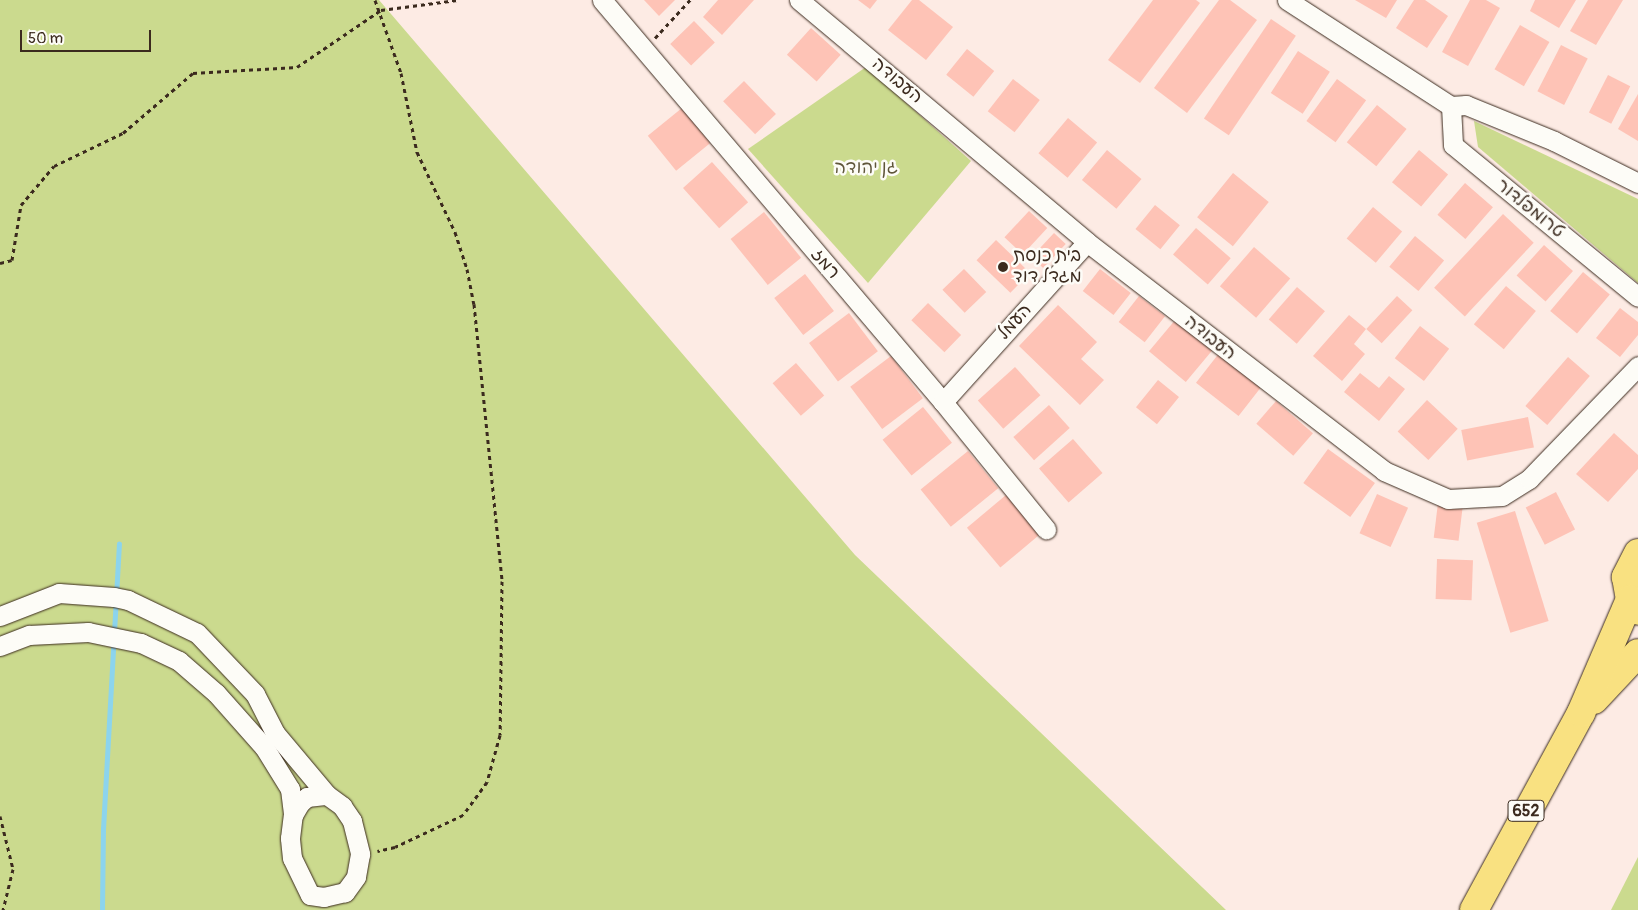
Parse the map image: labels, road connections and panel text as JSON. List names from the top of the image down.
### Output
{
  "streets": {
    "main road": ["652"],
    "street": [
      "העבודה",
      "טרומפלדור",
      "רמז",
      "העמל"
    ]
  },
  "crossings": [
    ["העבודה", "העמל"],
    ["רמז", "העמל"]
  ],
  "parks": ["גן יהודה"],
  "places": ["בית כנסת מגדל דוד"],
  "scale_bar": "50 m"
}
